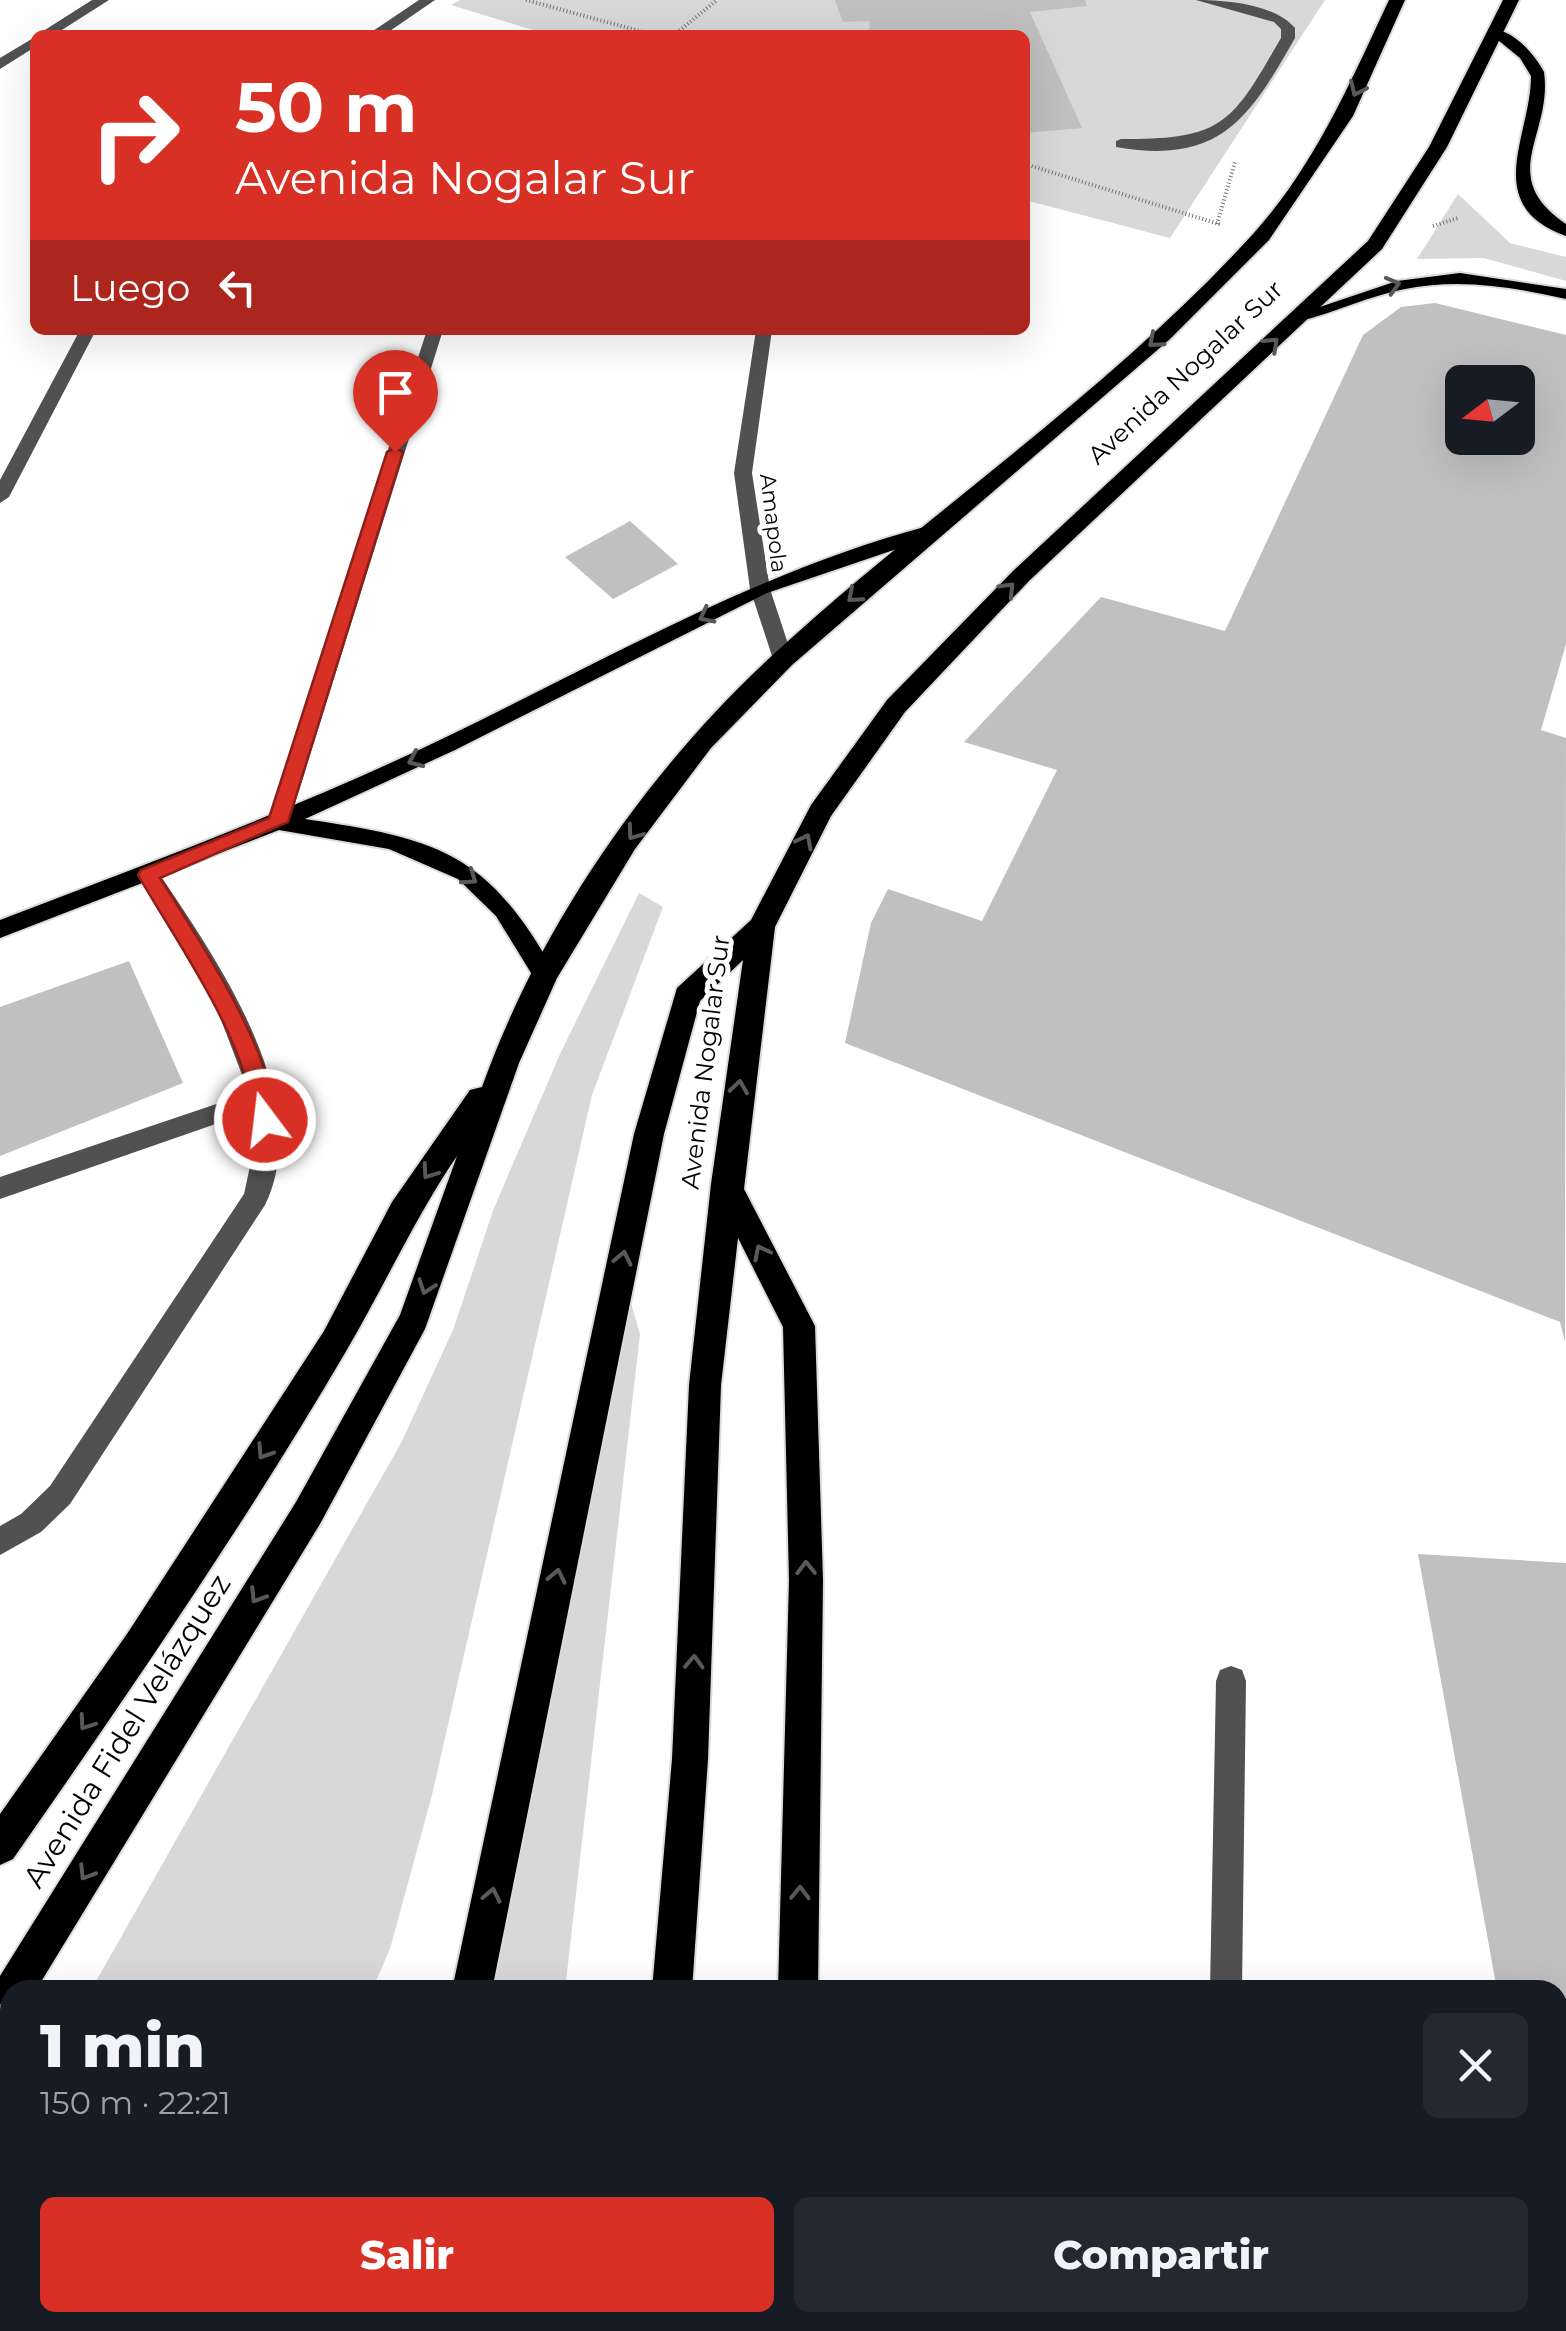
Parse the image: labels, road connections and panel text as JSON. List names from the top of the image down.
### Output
{
  "streets": {
    "highway": ["Avenida Nogalar Sur", "Avenida Fidel Velázquez"],
    "street": ["Amapola"]
  },
  "crossings": [
    ["Avenida Nogalar Sur", "Amapola"],
    ["Avenida Nogalar Sur", "Avenida Fidel Velázquez"]
  ],
  "north": "left",
  "page": {
    "turn": ["50 m", "Avenida Nogalar Sur"],
    "then": "Luego",
    "heading": ["1 min", "150 m · 22:21"],
    "buttons": ["Salir", "Compartir"]
  }
}
